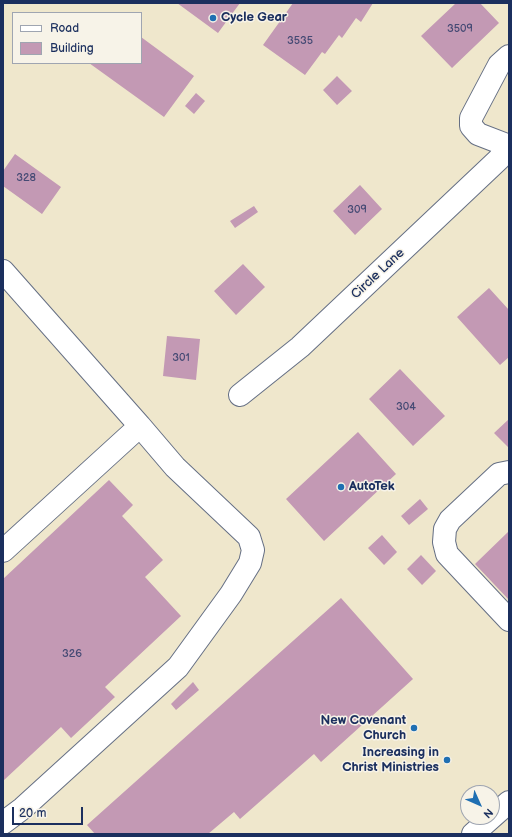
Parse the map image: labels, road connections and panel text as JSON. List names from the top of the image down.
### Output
{
  "streets": {
    "street": ["Circle Lane"]
  },
  "places": [
    "Cycle Gear",
    "AutoTek",
    "New Covenant Church",
    "Increasing in Christ Ministries"
  ],
  "house_numbers": [
    "3509",
    "3535",
    "328",
    "309",
    "301",
    "304",
    "326"
  ],
  "legend": ["Road", "Building"],
  "scale_bar": "20 m",
  "north": "bottom right"
}
